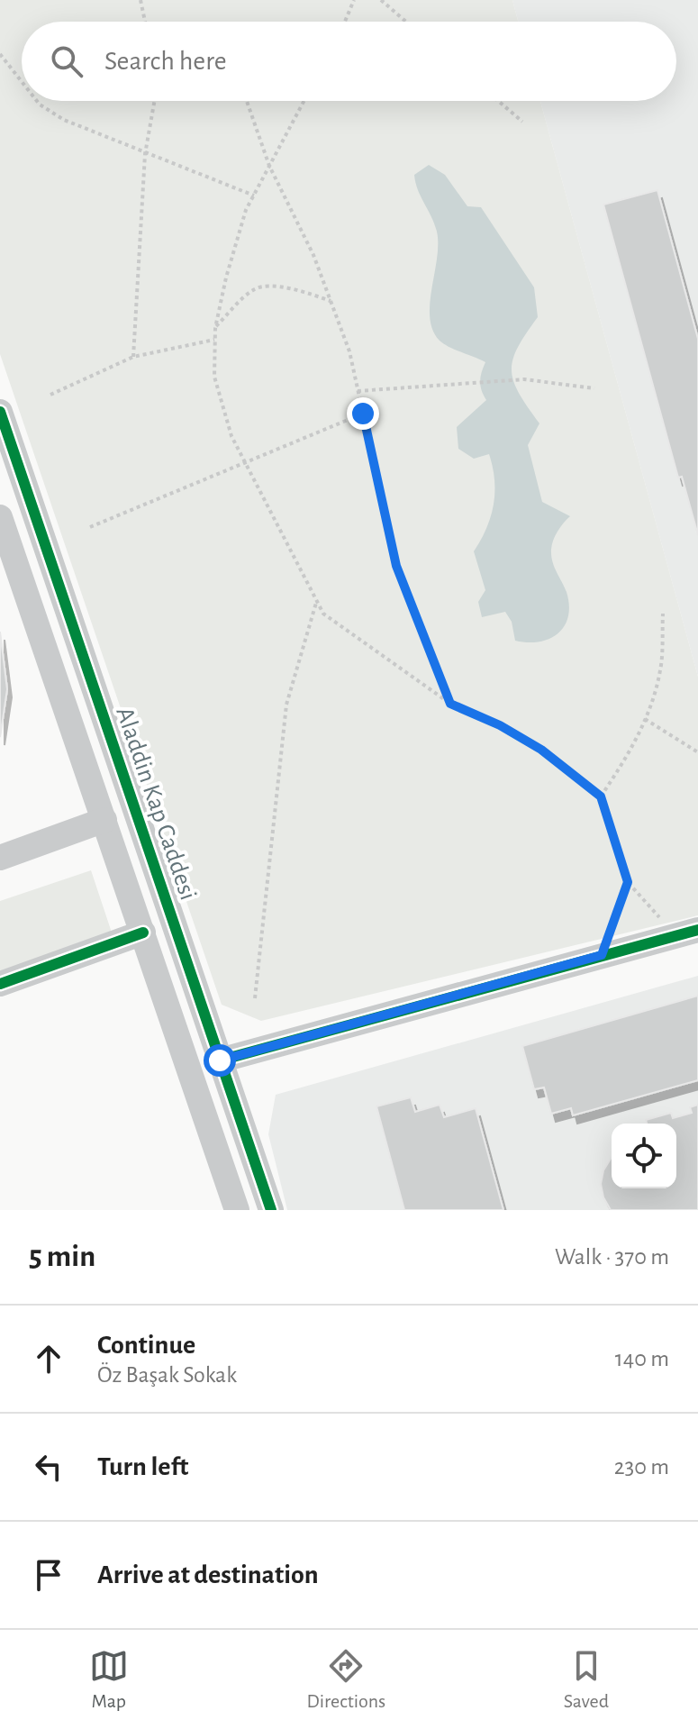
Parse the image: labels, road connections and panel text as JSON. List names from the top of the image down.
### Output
{
  "streets": {
    "street": ["Aladdin Kap Caddesi"]
  },
  "page": {
    "search": "Search here",
    "heading": ["5 min", "Walk · 370 m"],
    "list": [
      ["Continue", "Öz Başak Sokak", "140 m"],
      ["Turn left", "230 m"],
      "Arrive at destination"
    ],
    "nav": ["Map", "Directions", "Saved"]
  }
}
